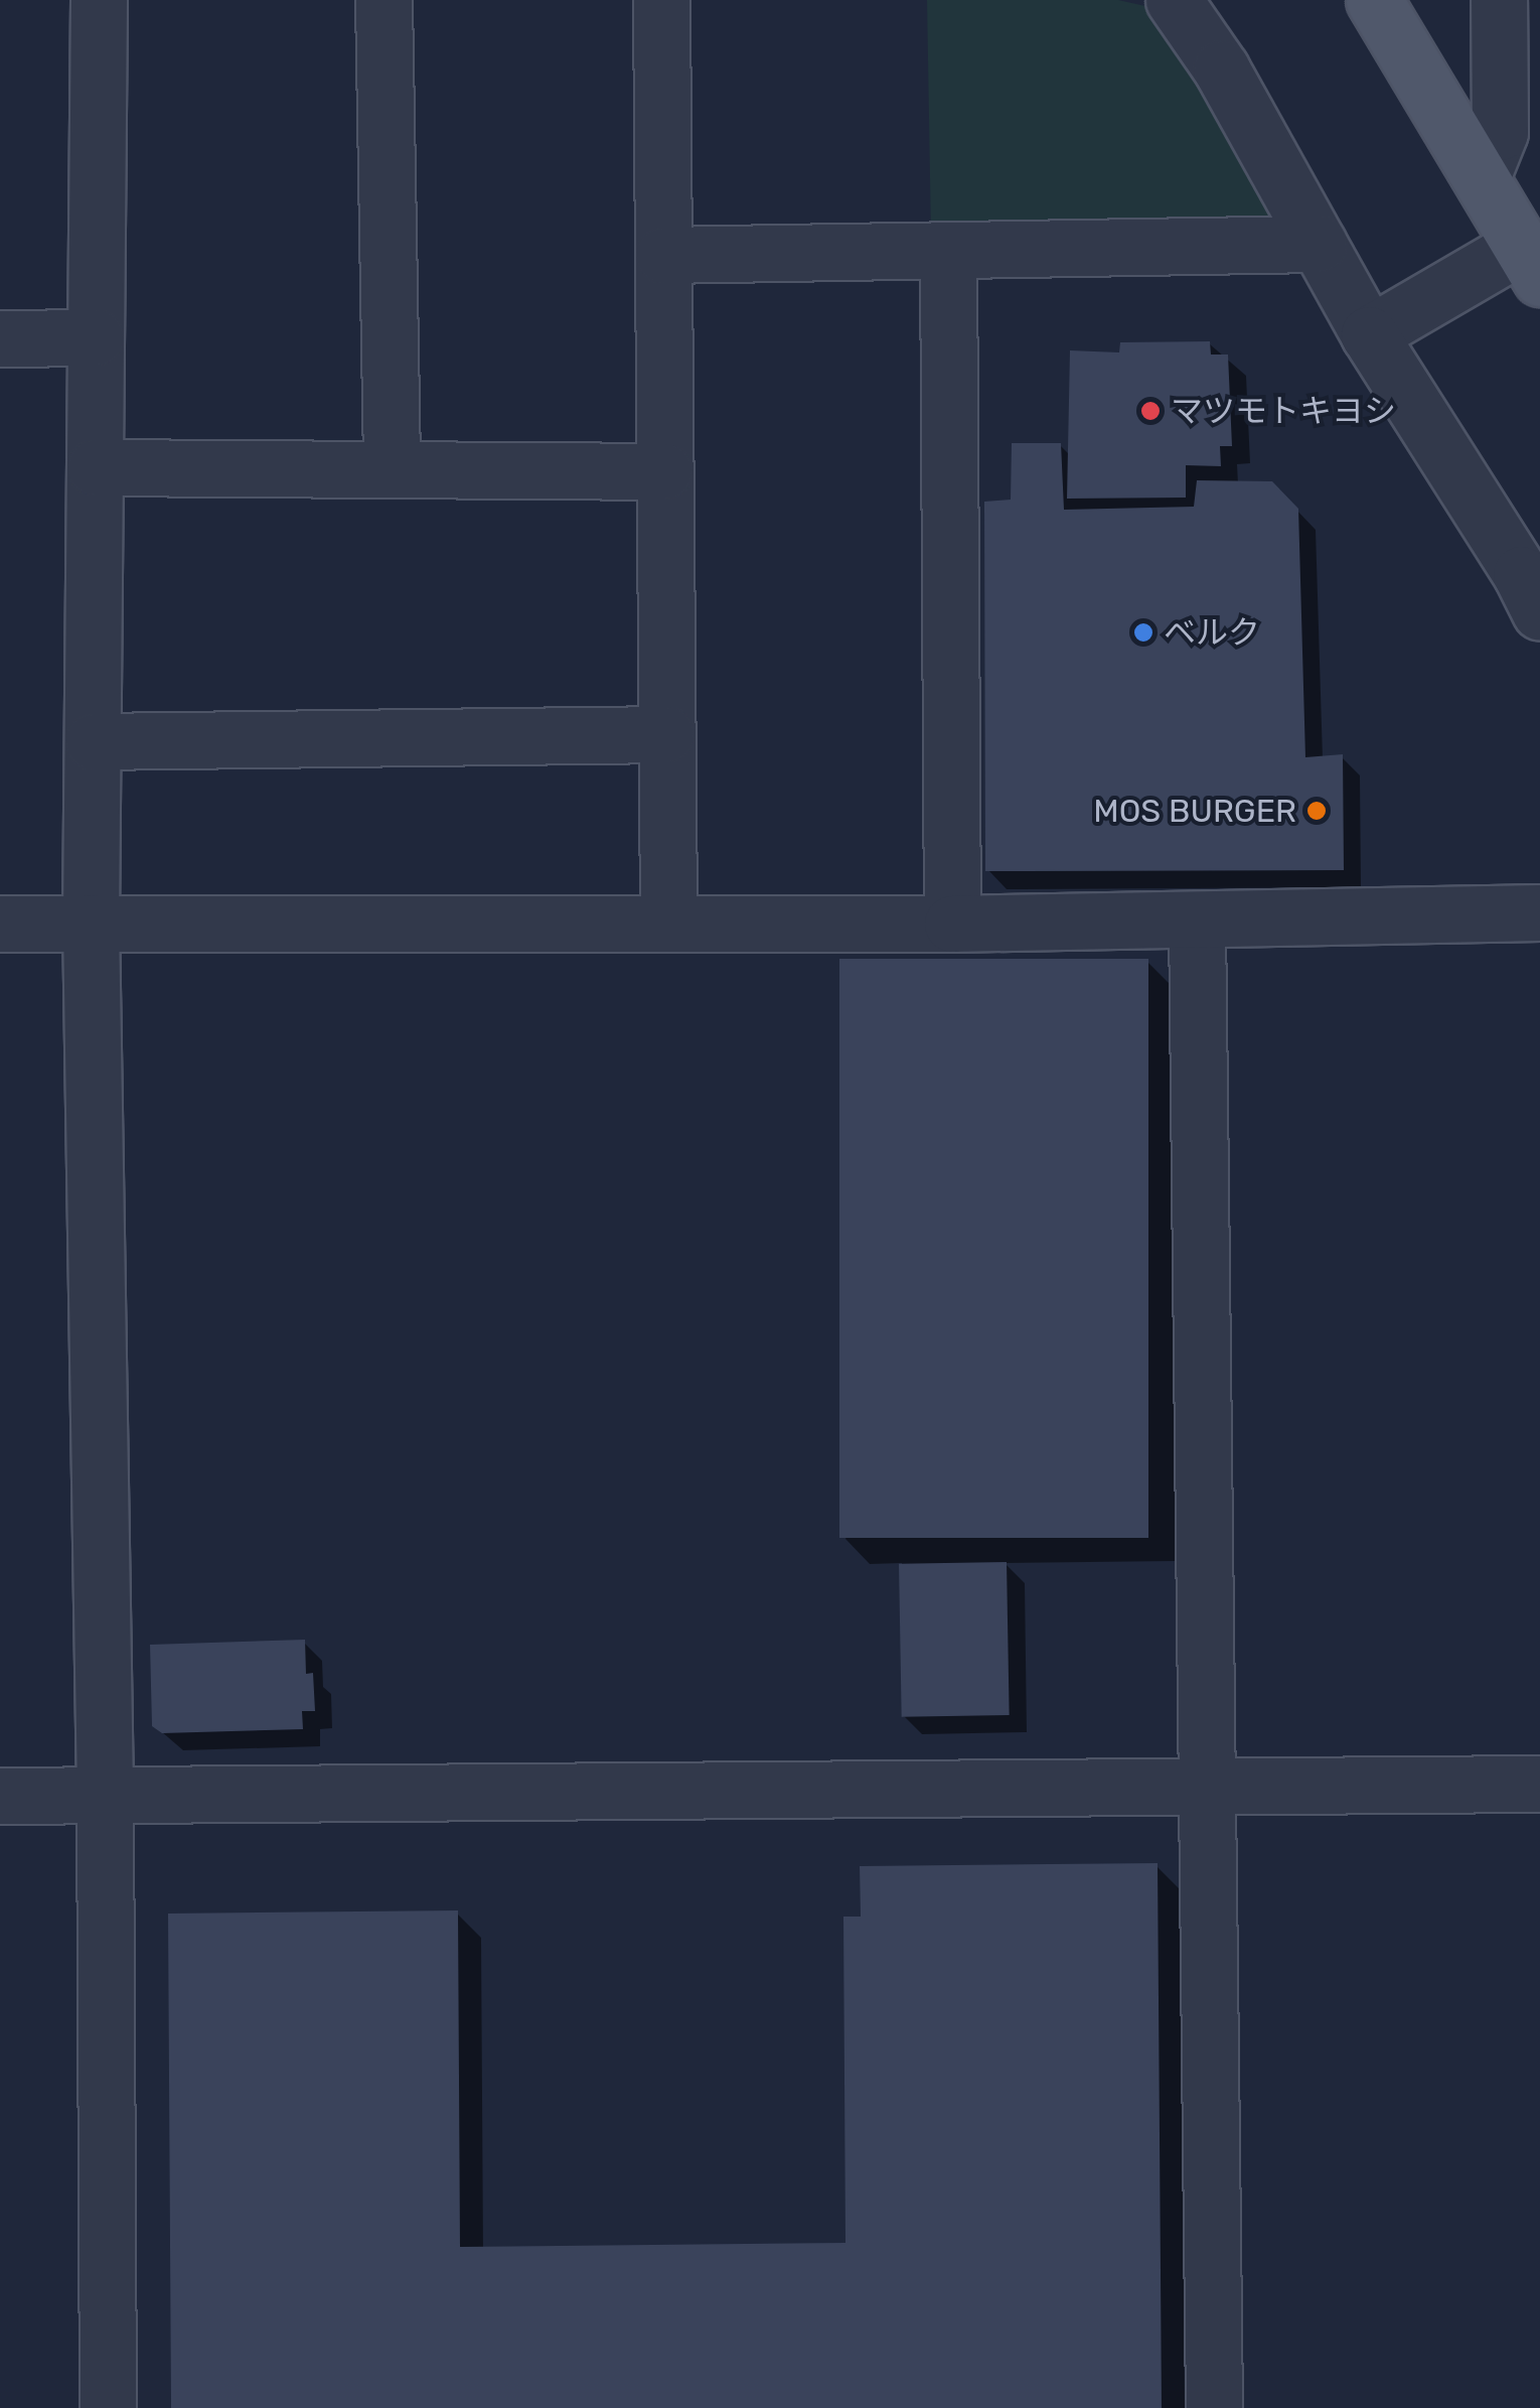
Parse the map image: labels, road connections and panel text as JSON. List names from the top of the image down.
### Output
{
  "places": ["マツモトキヨシ", "ベルク", "MOS BURGER"]
}
